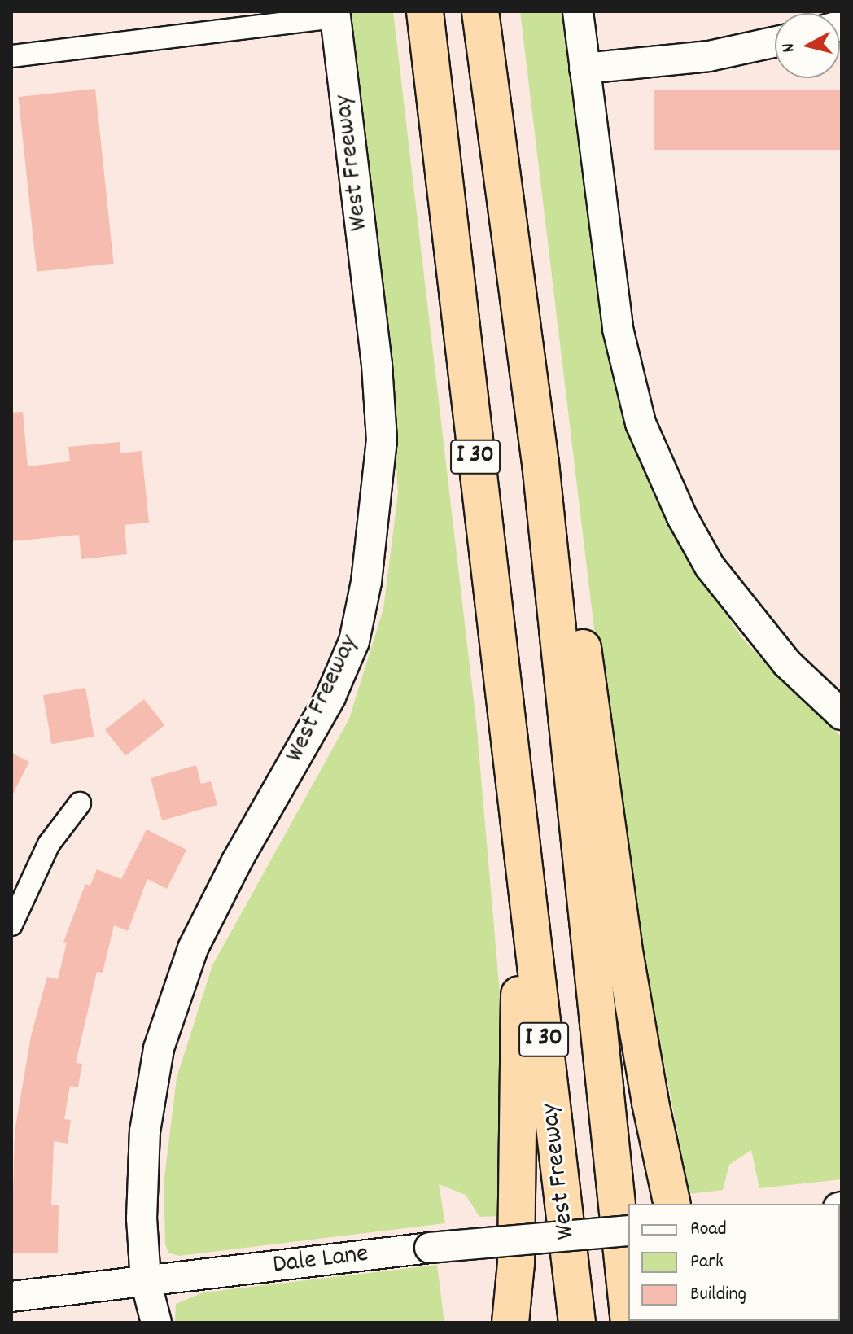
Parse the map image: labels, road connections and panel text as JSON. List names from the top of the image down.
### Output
{
  "streets": {
    "highway": ["West Freeway", "I 30"],
    "main road": ["Dale Lane"]
  },
  "crossings": [
    ["West Freeway", "Dale Lane"]
  ],
  "legend": ["Road", "Park", "Building"],
  "north": "left"
}
